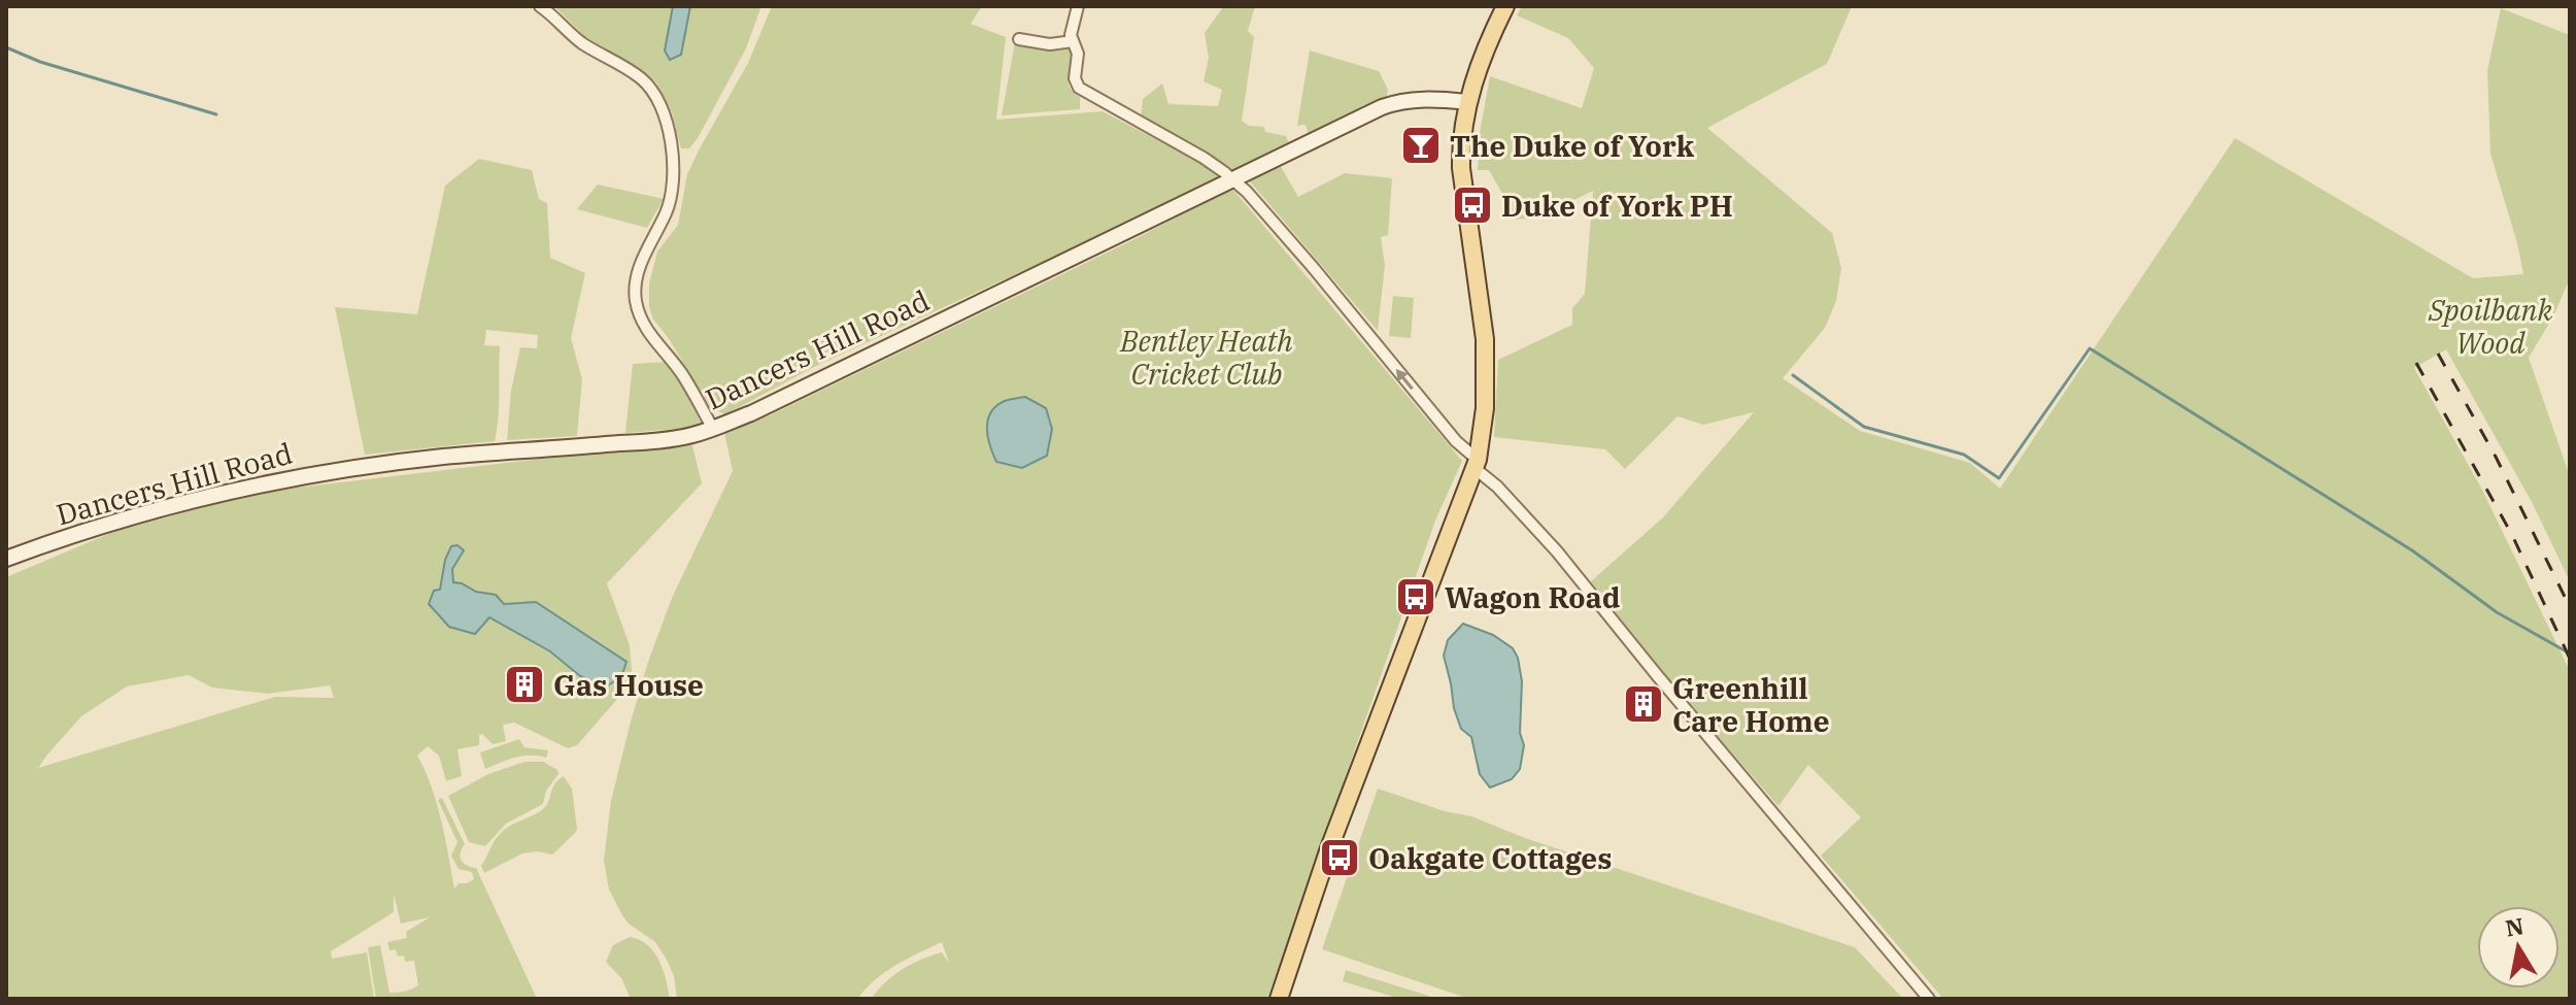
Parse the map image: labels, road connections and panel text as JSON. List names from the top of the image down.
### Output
{
  "streets": {
    "street": ["Dancers Hill Road"]
  },
  "parks": ["Spoilbank Wood", "Bentley Heath Cricket Club"],
  "places": {
    "bar": ["The Duke of York"],
    "bus stop": ["Duke of York PH", "Wagon Road", "Oakgate Cottages"],
    "building": ["Gas House", "Greenhill Care Home"]
  },
  "north": "top"
}
